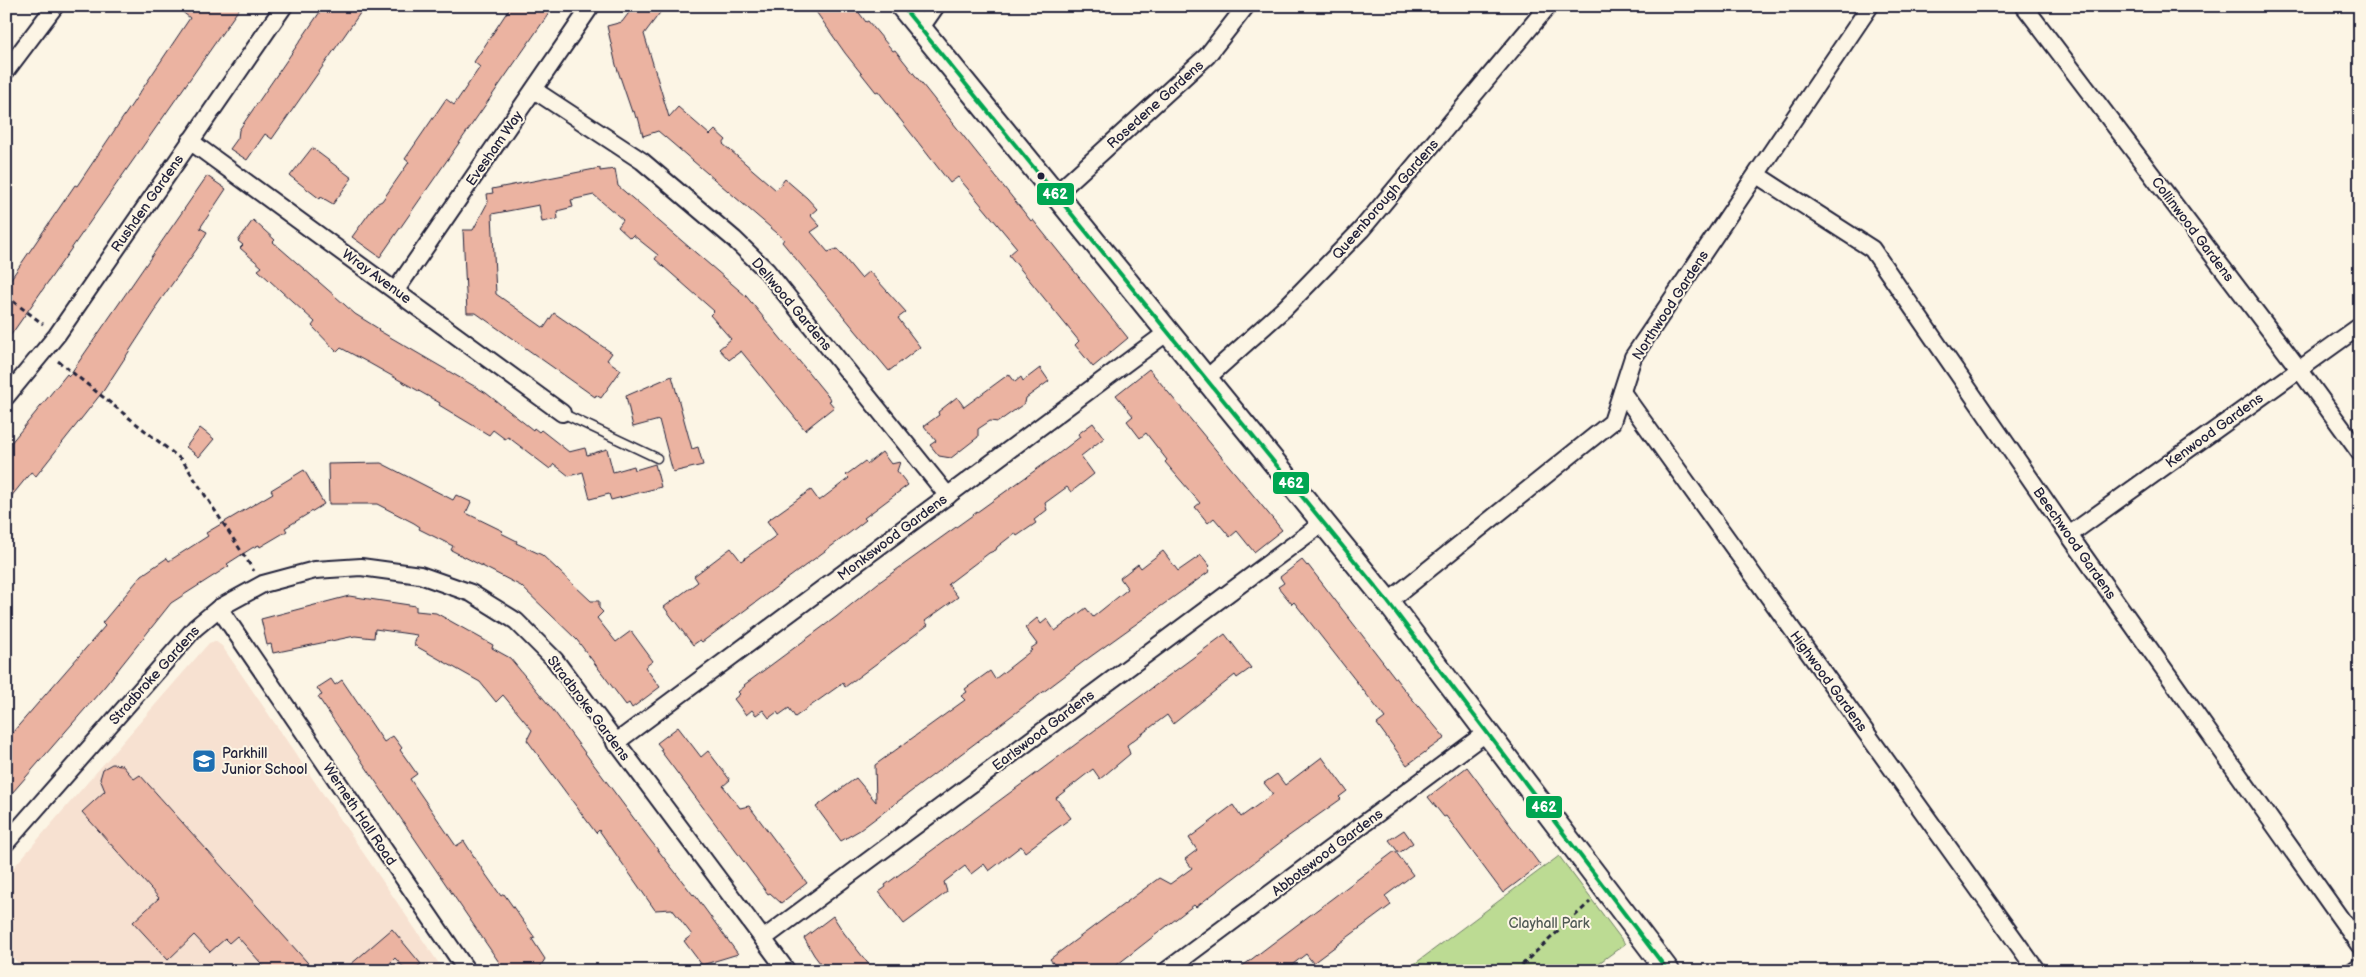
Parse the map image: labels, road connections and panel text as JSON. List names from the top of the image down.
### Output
{
  "streets": {
    "street": [
      "Rosedene Gardens",
      "Evesham Way",
      "Queenborough Gardens",
      "Rushden Gardens",
      "Collinwood Gardens",
      "Wray Avenue",
      "Dellwood Gardens",
      "Northwood Gardens",
      "Kenwood Gardens",
      "Monkswood Gardens",
      "Beechwood Gardens",
      "Stradbroke Gardens",
      "Highwood Gardens",
      "Earlswood Gardens",
      "Werneth Hall Road",
      "Abbotswood Gardens"
    ]
  },
  "crossings": [
    ["Evesham Way", "Wray Avenue"],
    ["Evesham Way", "Dellwood Gardens"],
    ["Rushden Gardens", "Wray Avenue"],
    ["Collinwood Gardens", "Kenwood Gardens"],
    ["Dellwood Gardens", "Monkswood Gardens"],
    ["Northwood Gardens", "Beechwood Gardens"],
    ["Northwood Gardens", "Highwood Gardens"],
    ["Kenwood Gardens", "Beechwood Gardens"],
    ["Monkswood Gardens", "Stradbroke Gardens"],
    ["Stradbroke Gardens", "Earlswood Gardens"],
    ["Stradbroke Gardens", "Werneth Hall Road"]
  ],
  "parks": ["Clayhall Park"],
  "places": {
    "school or university": ["Parkhill Junior School"]
  },
  "lines": ["transit line 462"]
}
